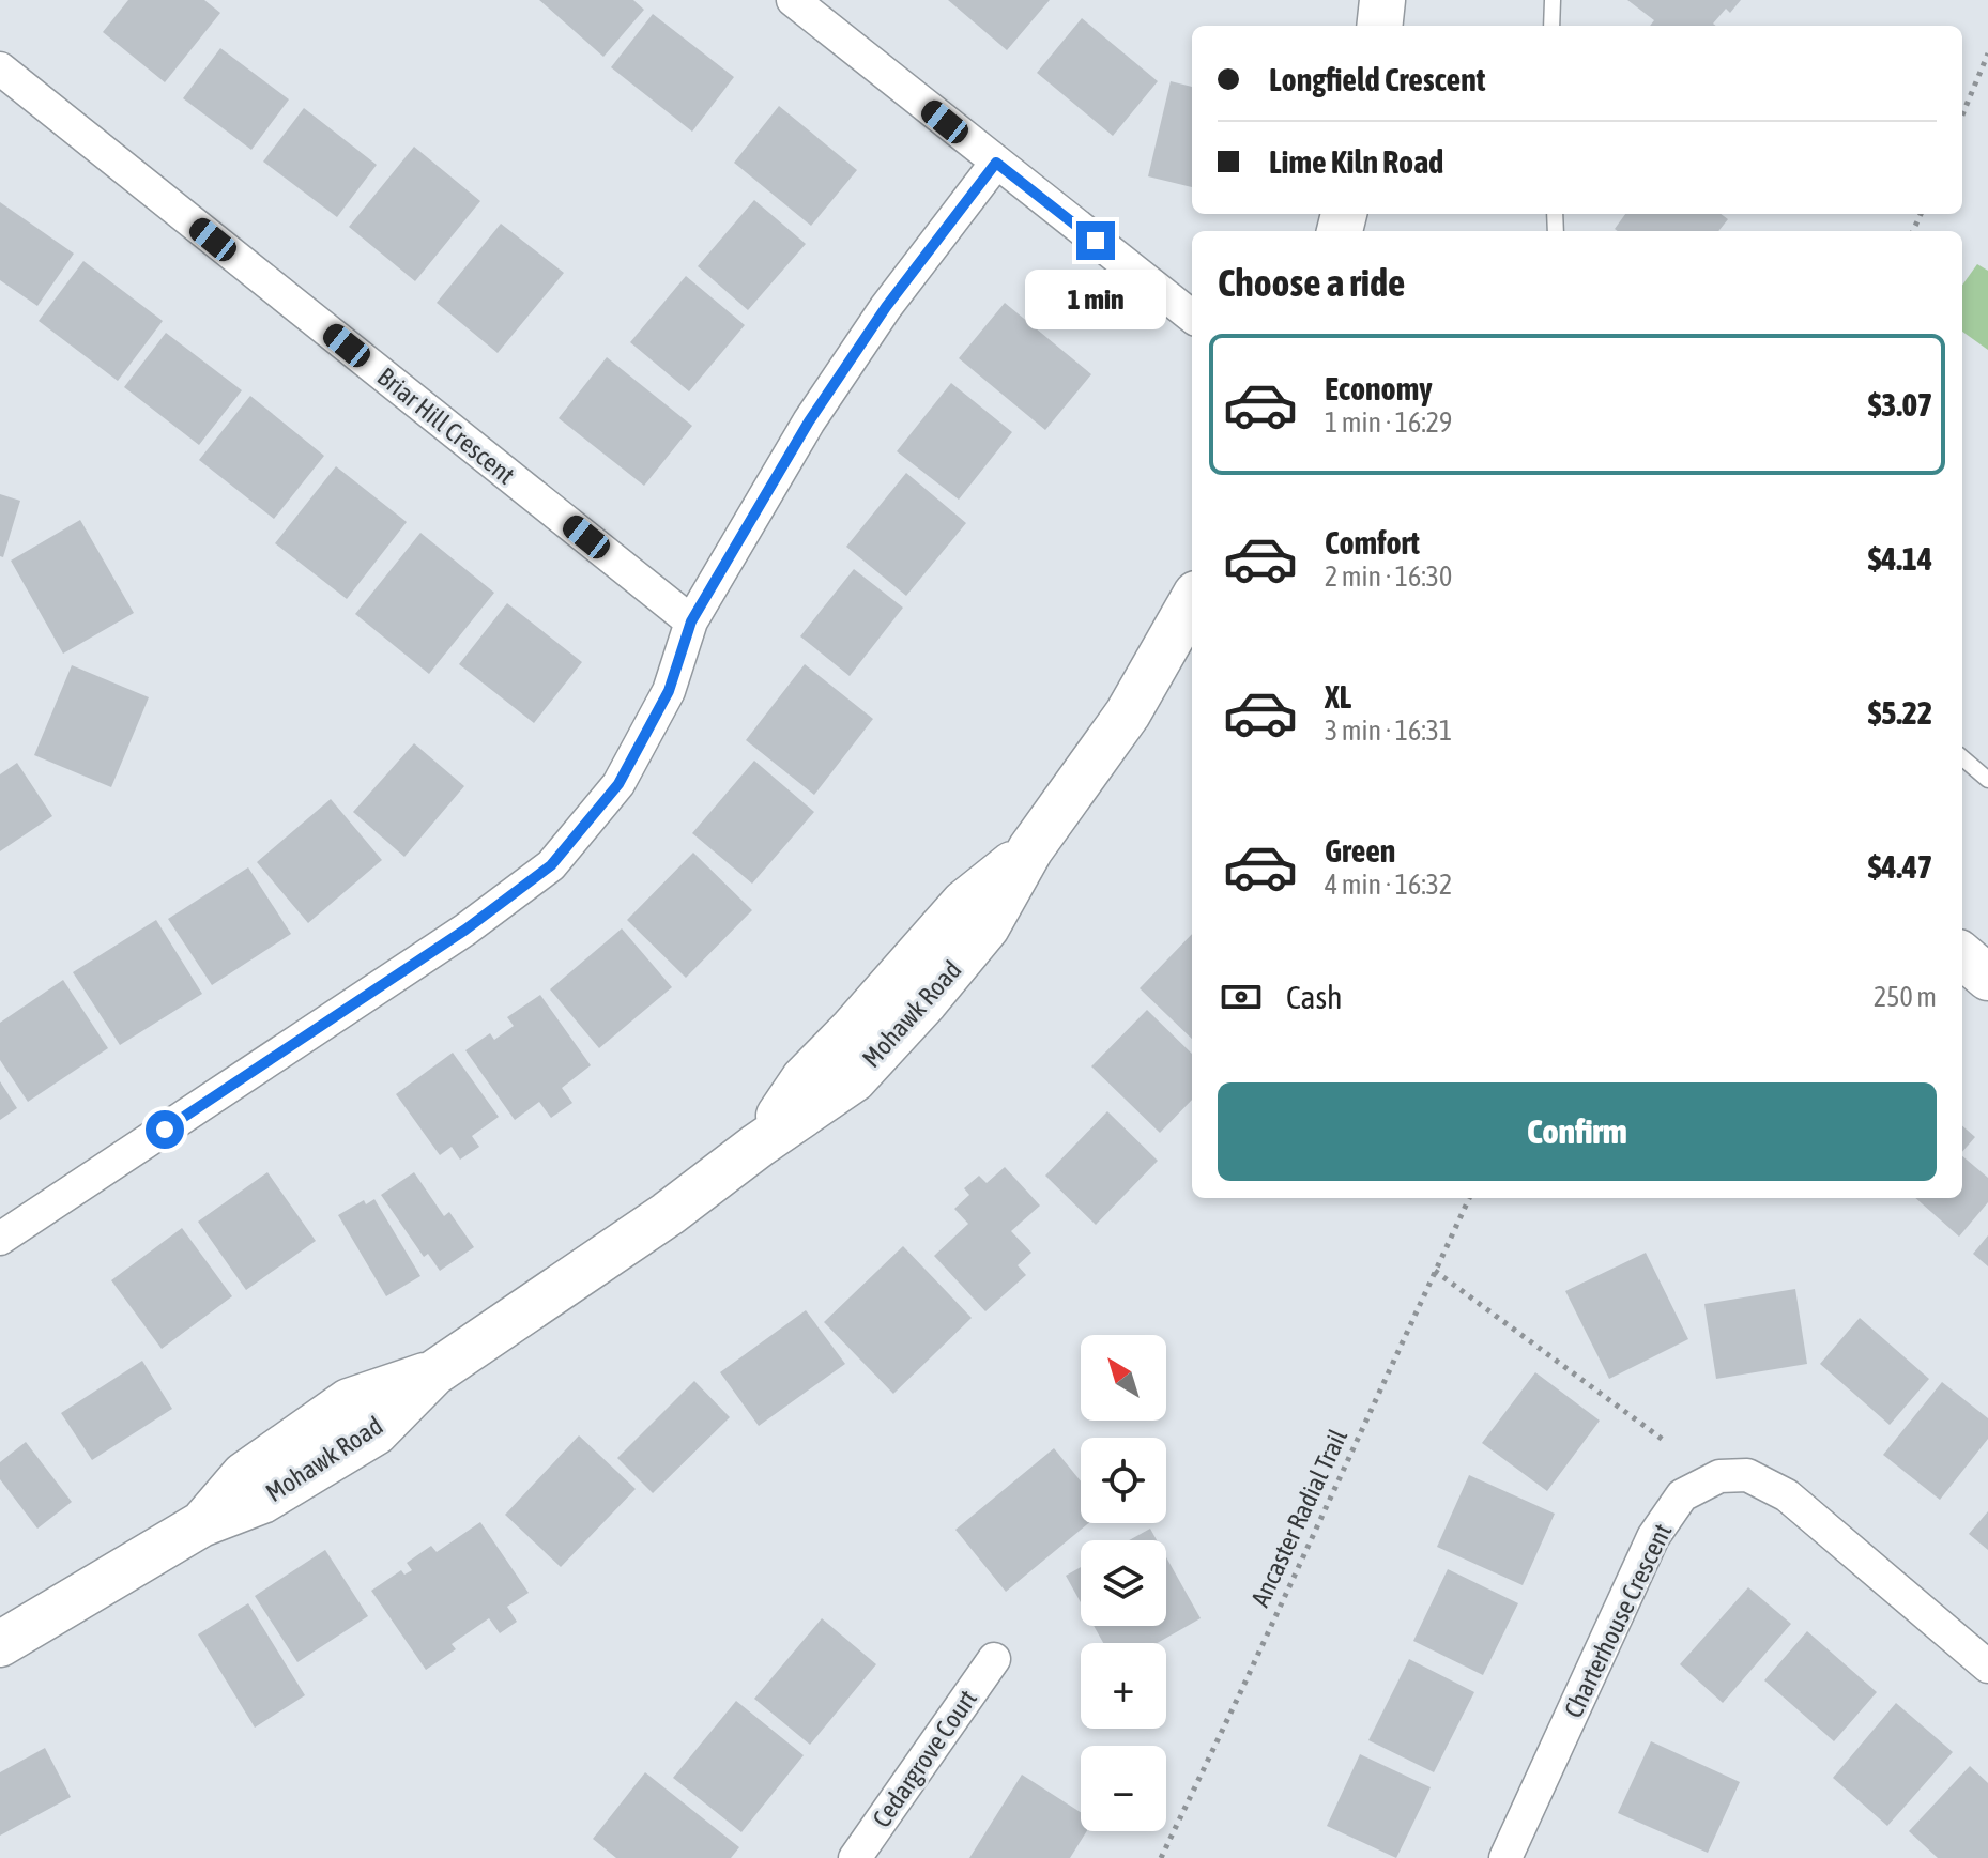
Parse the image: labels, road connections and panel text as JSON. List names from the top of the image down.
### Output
{
  "streets": {
    "main road": ["Mohawk Road"],
    "street": ["Briar Hill Crescent", "Charterhouse Crescent", "Cedargrove Court"],
    "path": ["Ancaster Radial Trail"]
  },
  "north": "top left",
  "page": {
    "banner": ["Longfield Crescent", "Lime Kiln Road"],
    "heading": "Choose a ride",
    "bubble": "1 min",
    "list": [
      {
        "name": "Economy",
        "note": "1 min · 16:29",
        "value": "$3.07"
      },
      {
        "name": "Comfort",
        "note": "2 min · 16:30",
        "value": "$4.14"
      },
      {
        "name": "XL",
        "note": "3 min · 16:31",
        "value": "$5.22"
      },
      {
        "name": "Green",
        "note": "4 min · 16:32",
        "value": "$4.47"
      }
    ],
    "pay": ["Cash", "250 m"],
    "buttons": "Confirm",
    "map_buttons": ["+", "−"]
  }
}
